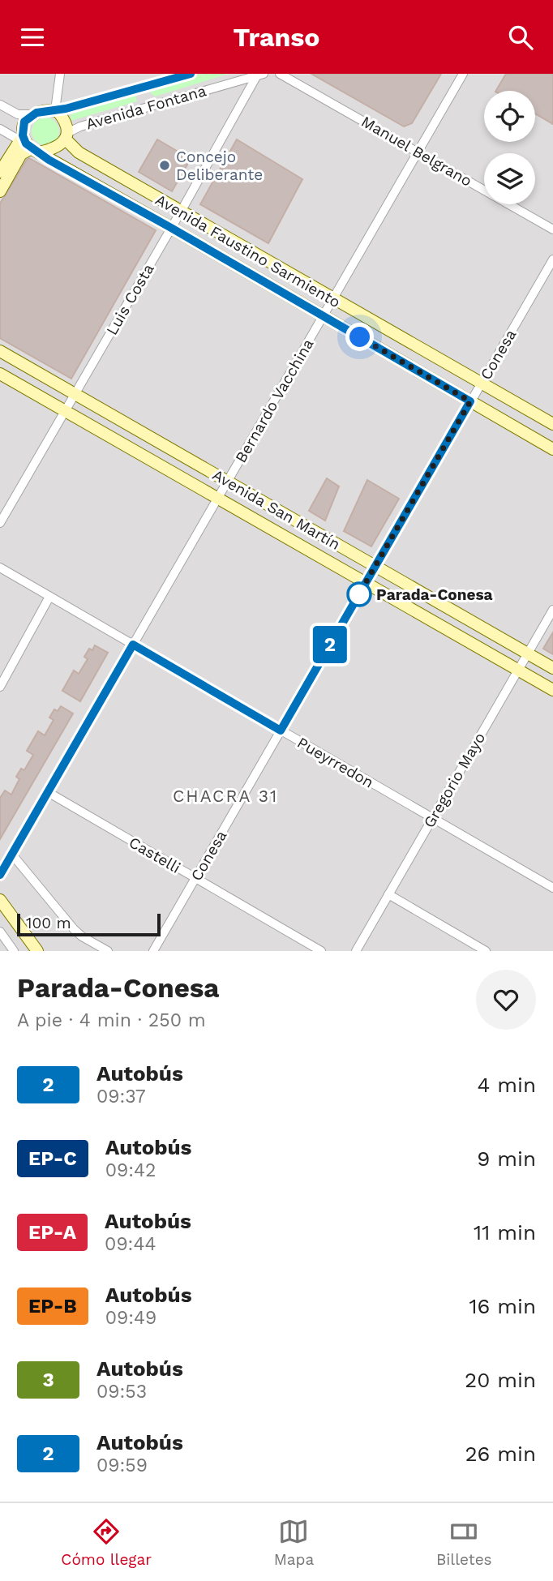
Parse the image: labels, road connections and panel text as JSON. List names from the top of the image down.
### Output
{
  "streets": {
    "street": [
      "Avenida Fontana",
      "Manuel Belgrano",
      "Avenida Faustino Sarmiento",
      "Luis Costa",
      "Conesa",
      "Bernardo Vacchina",
      "Avenida San Martín",
      "Pueyrredon",
      "Gregorio Mayo",
      "Castelli"
    ]
  },
  "crossings": [
    ["Avenida Fontana", "Avenida Faustino Sarmiento"],
    ["Avenida Fontana", "Luis Costa"],
    ["Manuel Belgrano", "Bernardo Vacchina"],
    ["Avenida Faustino Sarmiento", "Luis Costa"],
    ["Avenida Faustino Sarmiento", "Conesa"],
    ["Avenida Faustino Sarmiento", "Bernardo Vacchina"],
    ["Luis Costa", "Avenida San Martín"],
    ["Conesa", "Avenida San Martín"],
    ["Conesa", "Pueyrredon"],
    ["Conesa", "Castelli"],
    ["Bernardo Vacchina", "Avenida San Martín"],
    ["Bernardo Vacchina", "Pueyrredon"],
    ["Bernardo Vacchina", "Castelli"],
    ["Avenida San Martín", "Gregorio Mayo"],
    ["Pueyrredon", "Gregorio Mayo"]
  ],
  "districts": ["CHACRA 31"],
  "places": ["Concejo Deliberante", "Parada-Conesa"],
  "lines": ["bus line 2"],
  "scale_bar": "100 m",
  "page": {
    "header": "Transo",
    "on_map": "2",
    "scale": "100 m",
    "heading": ["Parada-Conesa", "A pie · 4 min · 250 m"],
    "list": [
      {
        "mark": "2",
        "name": "Autobús",
        "note": "09:37",
        "value": "4 min"
      },
      {
        "mark": "EP-C",
        "name": "Autobús",
        "note": "09:42",
        "value": "9 min"
      },
      {
        "mark": "EP-A",
        "name": "Autobús",
        "note": "09:44",
        "value": "11 min"
      },
      {
        "mark": "EP-B",
        "name": "Autobús",
        "note": "09:49",
        "value": "16 min"
      },
      {
        "mark": "3",
        "name": "Autobús",
        "note": "09:53",
        "value": "20 min"
      },
      {
        "mark": "2",
        "name": "Autobús",
        "note": "09:59",
        "value": "26 min"
      }
    ],
    "tabs": ["Cómo llegar", "Mapa", "Billetes"]
  }
}
